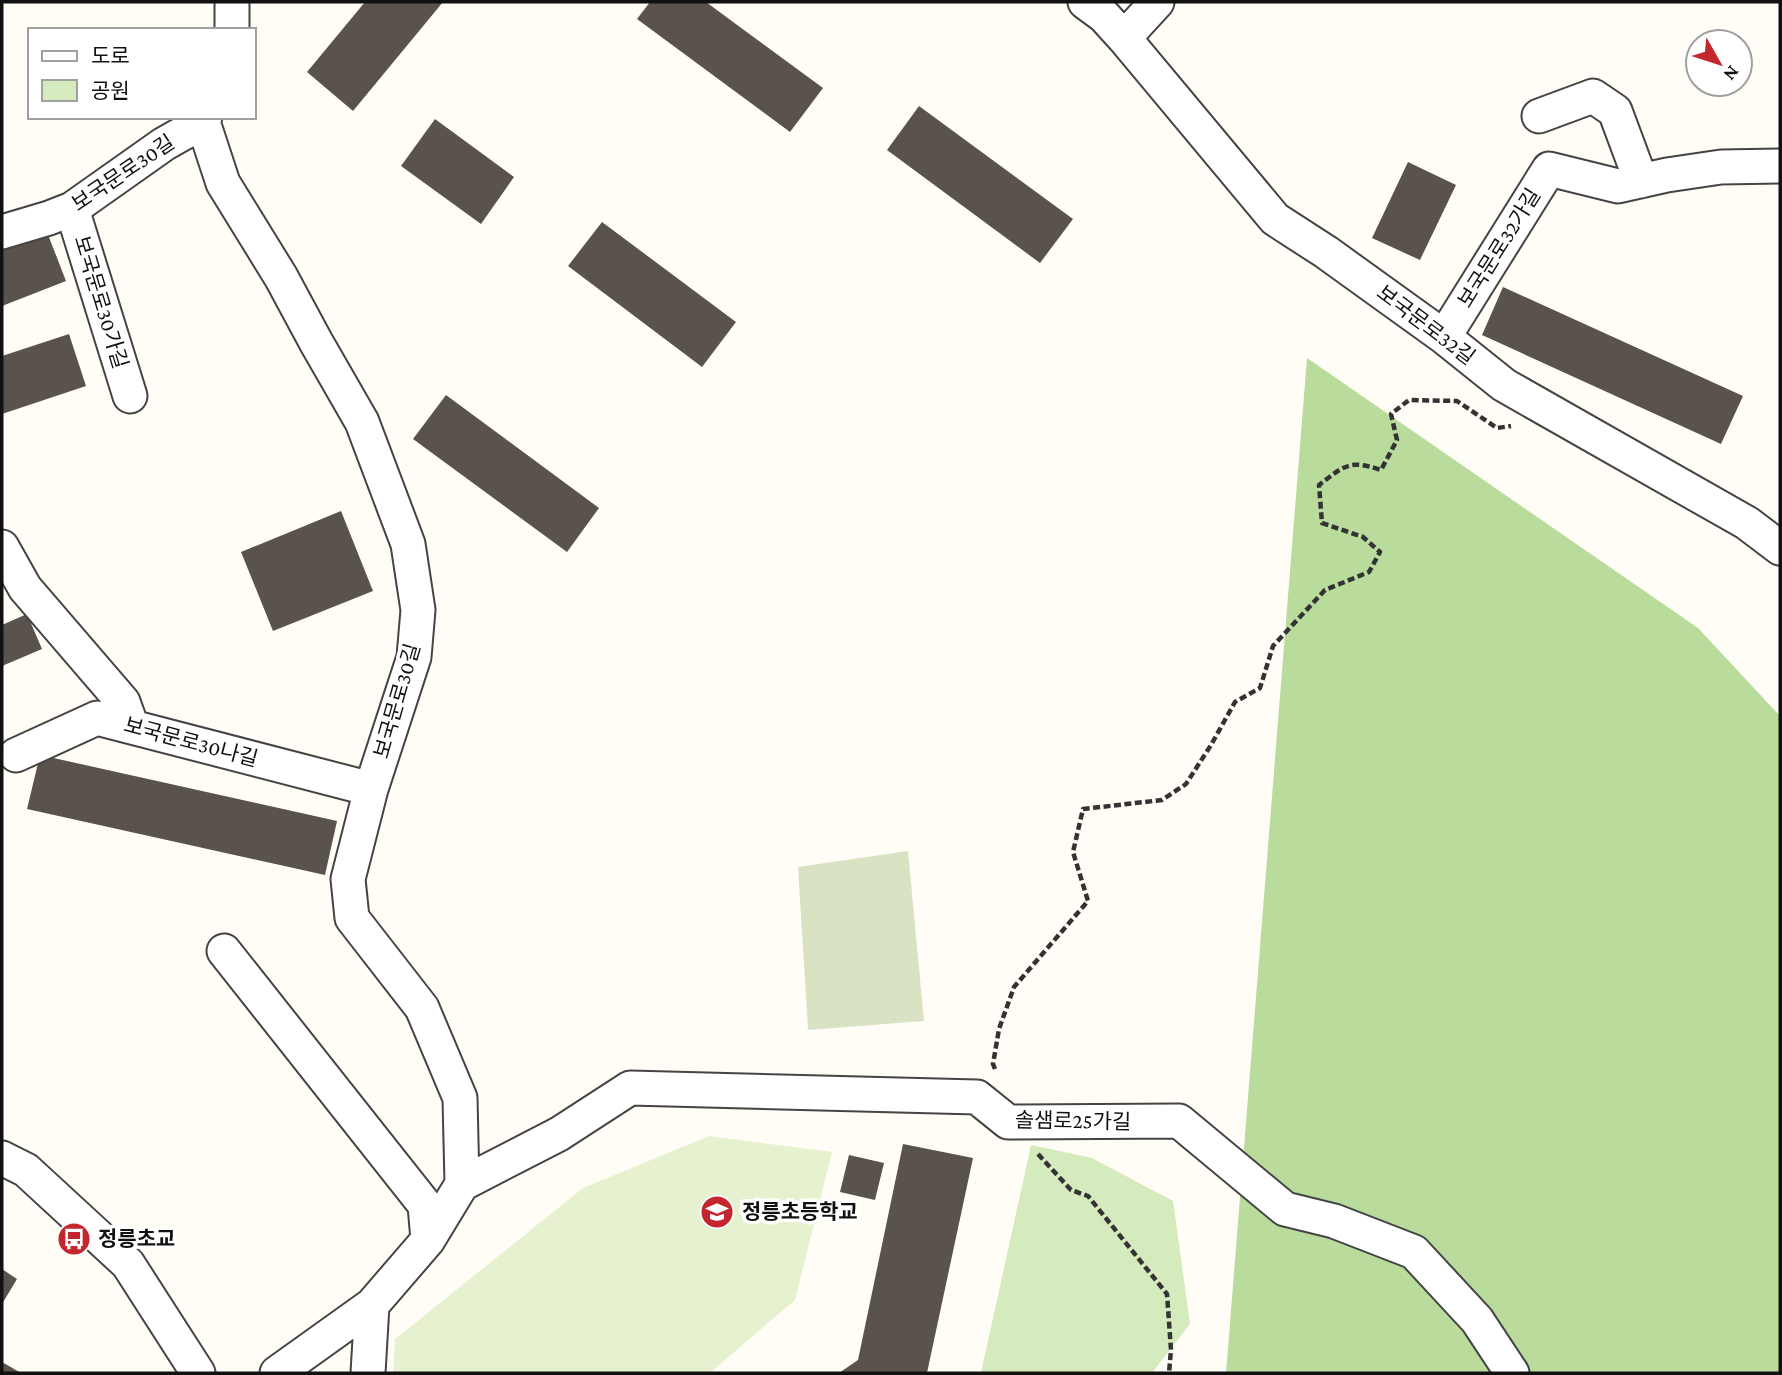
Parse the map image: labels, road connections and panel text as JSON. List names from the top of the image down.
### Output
{
  "streets": {
    "street": [
      "보국문로30길",
      "보국문로32가길",
      "보국문로30가길",
      "보국문로32길",
      "보국문로30나길",
      "솔샘로25가길"
    ]
  },
  "crossings": [
    ["보국문로30길", "보국문로30가길"],
    ["보국문로30길", "보국문로30나길"],
    ["보국문로30길", "솔샘로25가길"],
    ["보국문로32가길", "보국문로32길"]
  ],
  "places": {
    "school or university": ["정릉초등학교"],
    "bus stop": ["정릉초교"]
  },
  "legend": ["도로", "공원"],
  "north": "bottom right"
}
